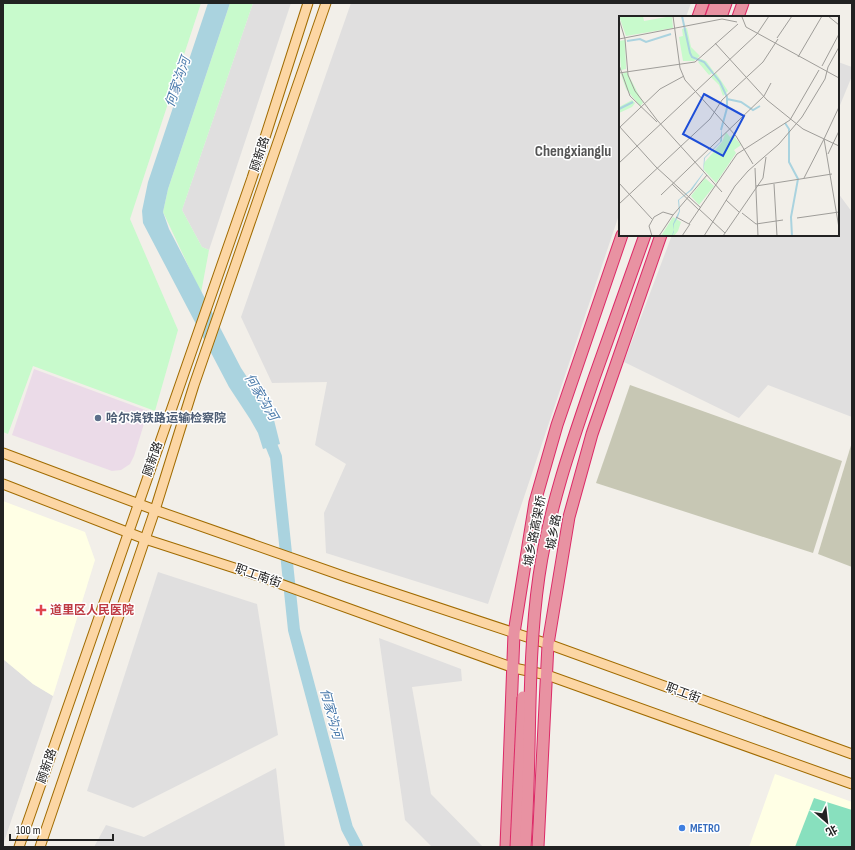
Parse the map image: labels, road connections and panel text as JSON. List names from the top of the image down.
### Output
{
  "streets": {
    "highway": ["城乡路高架桥", "城乡路"],
    "main road": ["顾新路", "职工南街", "职工街"]
  },
  "crossings": [
    ["顾新路", "职工南街"],
    ["城乡路", "职工南街"],
    ["城乡路", "职工街"]
  ],
  "districts": ["Chengxianglu"],
  "water": ["何家沟河"],
  "places": {
    "other": ["哈尔滨铁路运输检察院", "METRO"],
    "health": ["道里区人民医院"]
  },
  "scale_bar": "100 m",
  "north": "bottom right"
}
